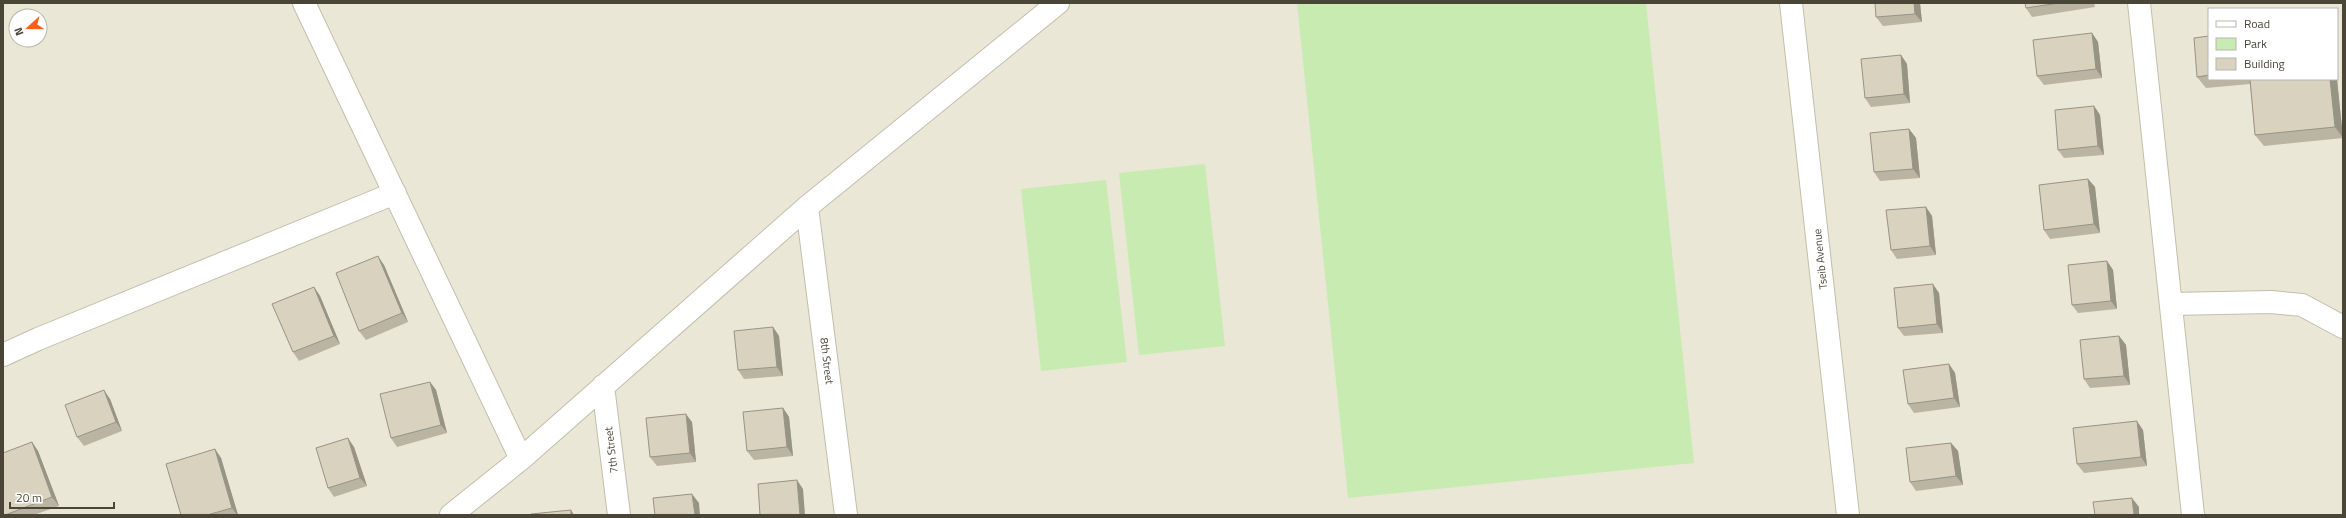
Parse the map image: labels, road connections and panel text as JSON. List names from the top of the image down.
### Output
{
  "streets": {
    "street": ["Tseib Avenue", "8th Street", "7th Street"]
  },
  "legend": ["Road", "Park", "Building"],
  "scale_bar": "20 m",
  "north": "left"
}
